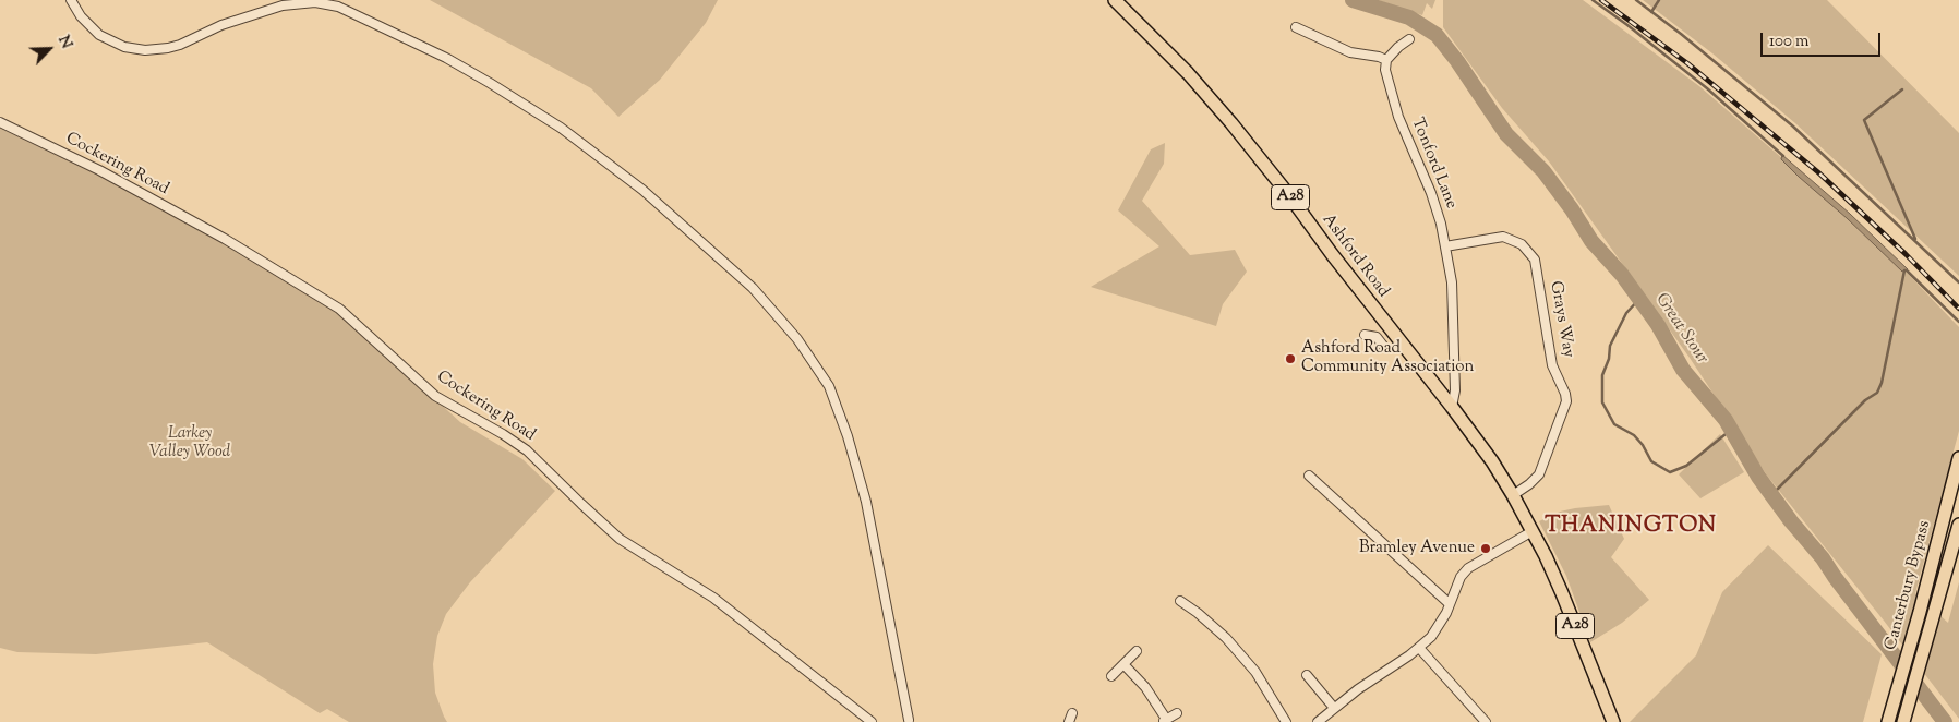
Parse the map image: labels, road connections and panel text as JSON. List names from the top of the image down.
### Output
{
  "streets": {
    "highway": ["A28", "Ashford Road", "Canterbury Bypass"],
    "street": ["Tonford Lane", "Cockering Road", "Grays Way"]
  },
  "crossings": [
    ["Tonford Lane", "Ashford Road"],
    ["Tonford Lane", "Grays Way"],
    ["A28", "Ashford Road"],
    ["A28", "Grays Way"],
    ["Ashford Road", "Grays Way"]
  ],
  "districts": ["THANINGTON"],
  "water": ["Great Stour"],
  "parks": ["Larkey Valley Wood"],
  "places": ["Ashford Road Community Association", "Bramley Avenue"],
  "scale_bar": "100 m",
  "north": "top right"
}
